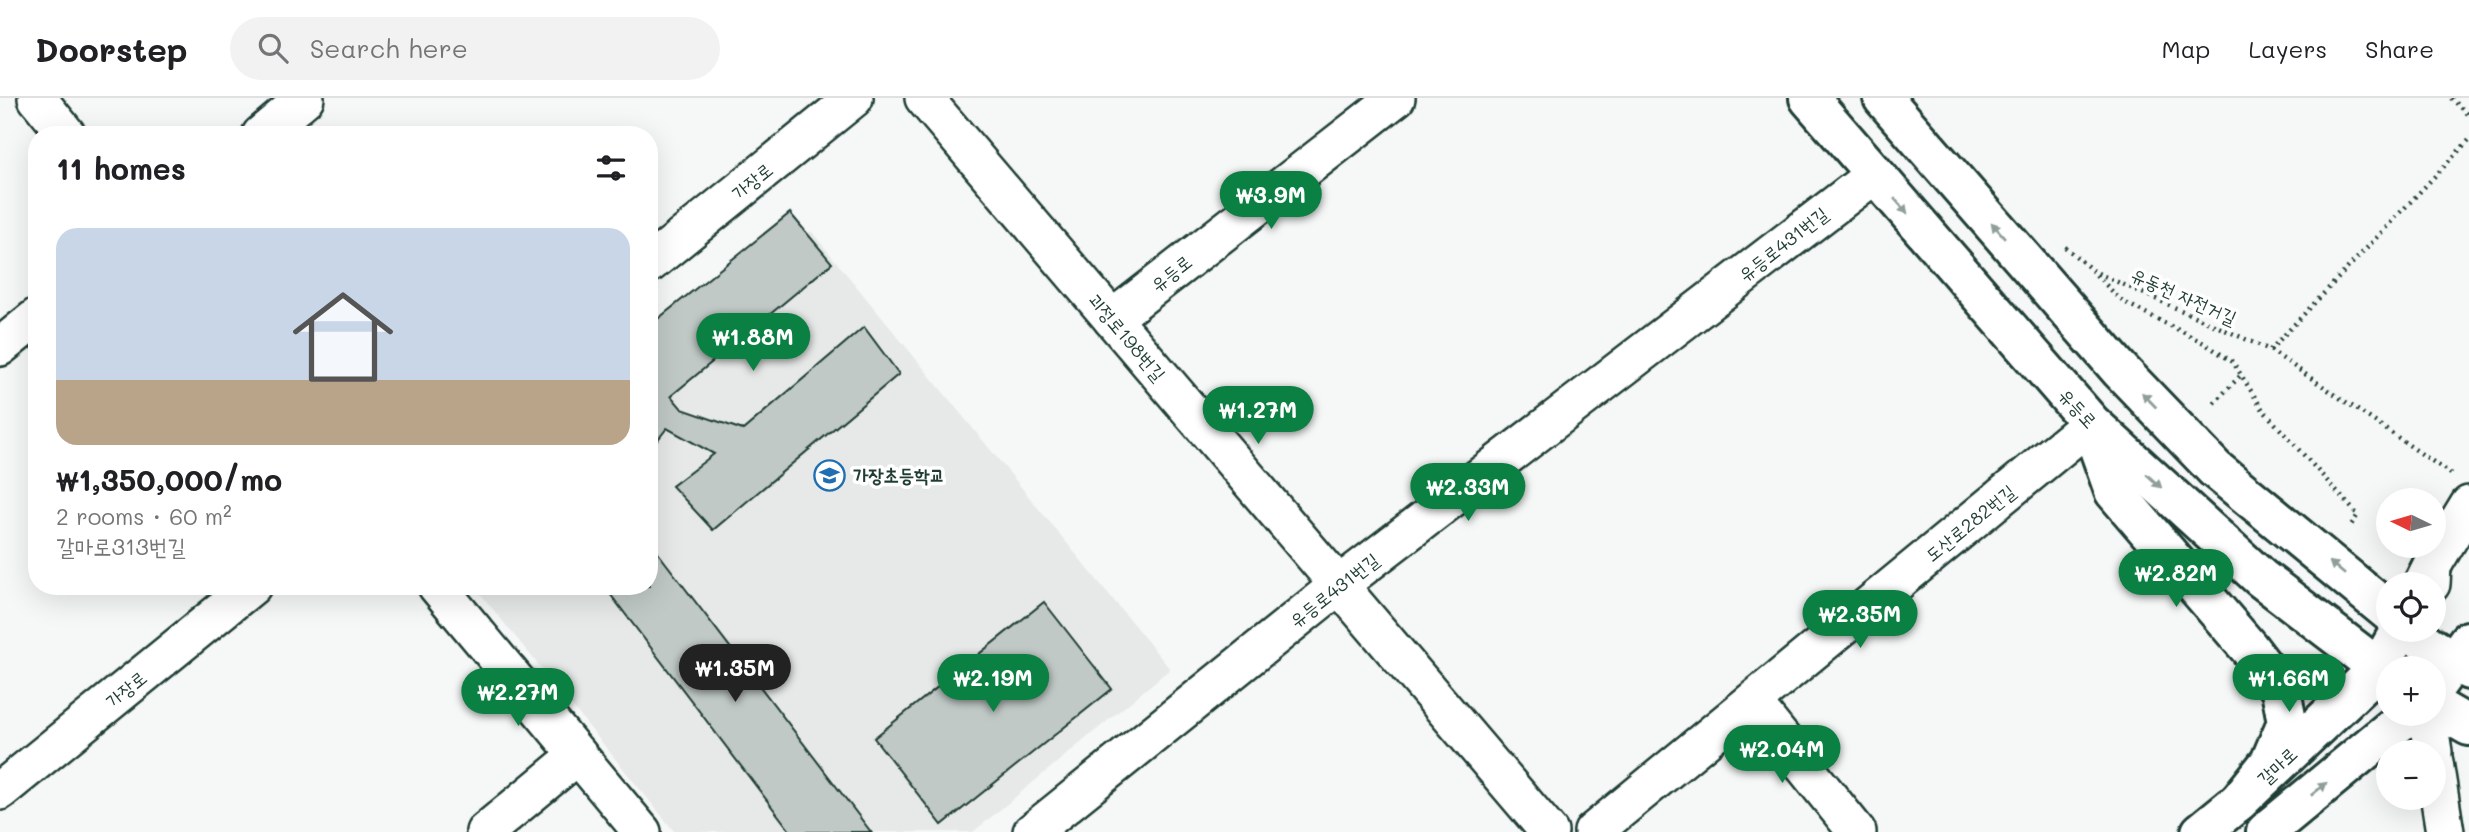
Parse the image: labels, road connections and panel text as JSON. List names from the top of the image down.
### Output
{
  "streets": {
    "main road": ["유등로", "갈마로"],
    "street": [
      "가장로",
      "유등로431번길",
      "괴정로198번길",
      "도산로282번길"
    ],
    "path": ["유동천 자전거길"]
  },
  "crossings": [
    ["유등로431번길", "유등로"],
    ["유등로431번길", "괴정로198번길"],
    ["유등로", "괴정로198번길"],
    ["유등로", "도산로282번길"]
  ],
  "one_way": ["유등로"],
  "places": {
    "school or university": ["가장초등학교"]
  },
  "north": "left",
  "page": {
    "header": "Doorstep",
    "search": "Search here",
    "nav": ["Map", "Layers", "Share"],
    "heading": "11 homes",
    "price": [
      "₩3.9M",
      "₩1.88M",
      "₩1.27M",
      "₩2.33M",
      "₩2.82M",
      "₩2.35M",
      "₩1.35M",
      "₩2.19M",
      "₩1.66M",
      "₩2.27M",
      "₩2.04M"
    ],
    "list": [
      {
        "name": "₩1,350,000/mo",
        "note": "2 rooms · 60 m² · 갈마로313번길"
      }
    ],
    "map_buttons": ["+", "−"]
  }
}
